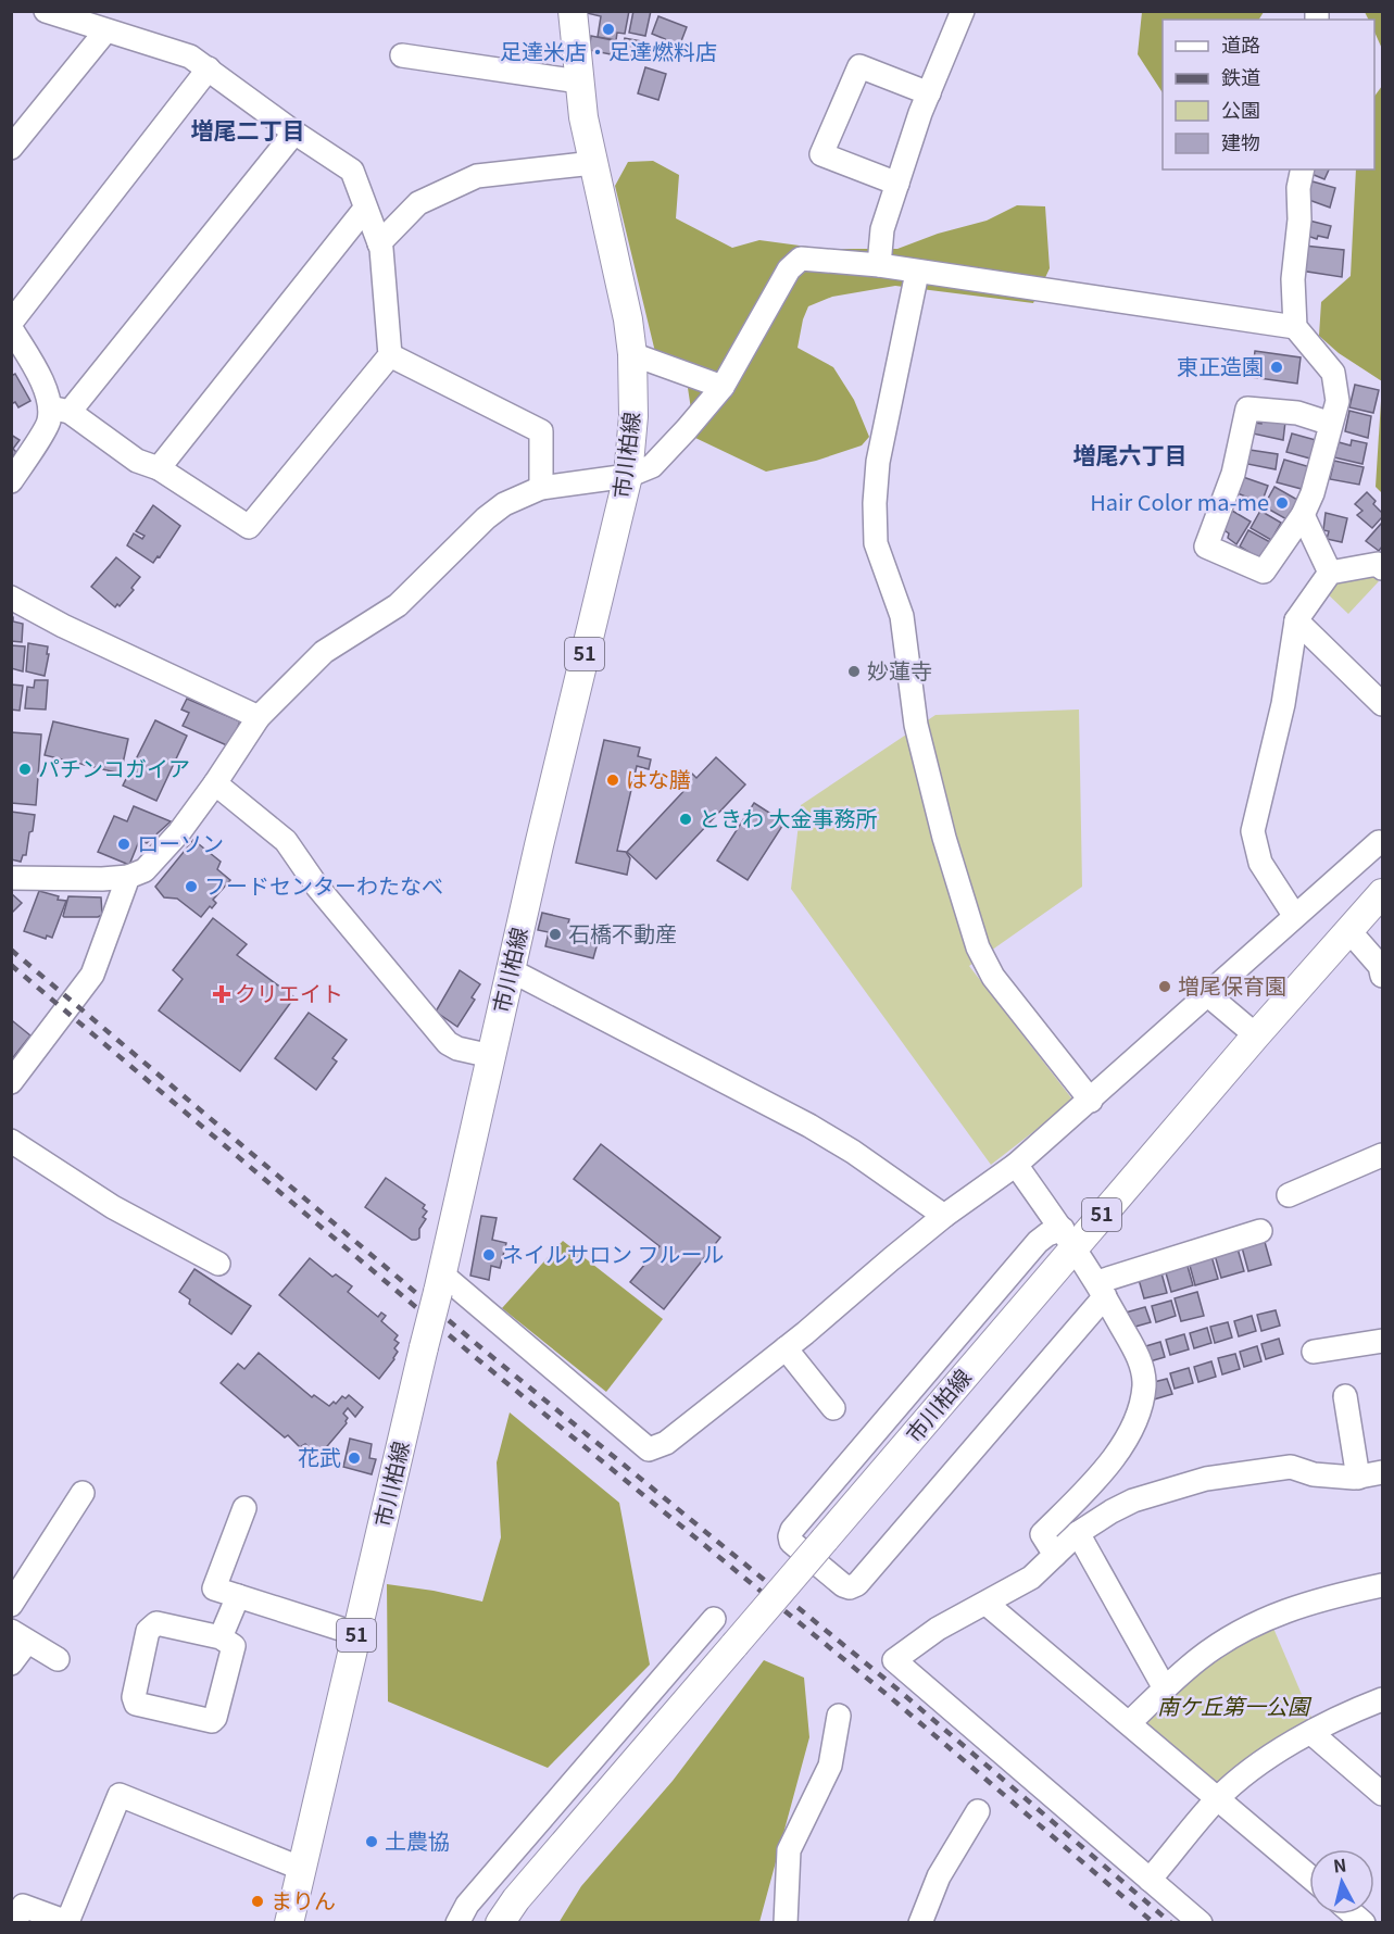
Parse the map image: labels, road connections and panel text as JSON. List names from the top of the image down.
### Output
{
  "streets": {
    "main road": ["市川柏線", "51"]
  },
  "districts": ["増尾二丁目", "増尾六丁目"],
  "parks": ["南ケ丘第一公園"],
  "places": {
    "other": [
      "足達米店・足達燃料店",
      "東正造園",
      "Hair Color ma-me",
      "妙蓮寺",
      "パチンコガイア",
      "はな膳",
      "ときわ 大金事務所",
      "ローソン",
      "フードセンターわたなべ",
      "石橋不動産",
      "増尾保育園",
      "ネイルサロン フルール",
      "花武",
      "土農協",
      "まりん"
    ],
    "health": ["クリエイト"]
  },
  "legend": [
    "道路",
    "鉄道",
    "公園",
    "建物"
  ],
  "north": "top"
}
